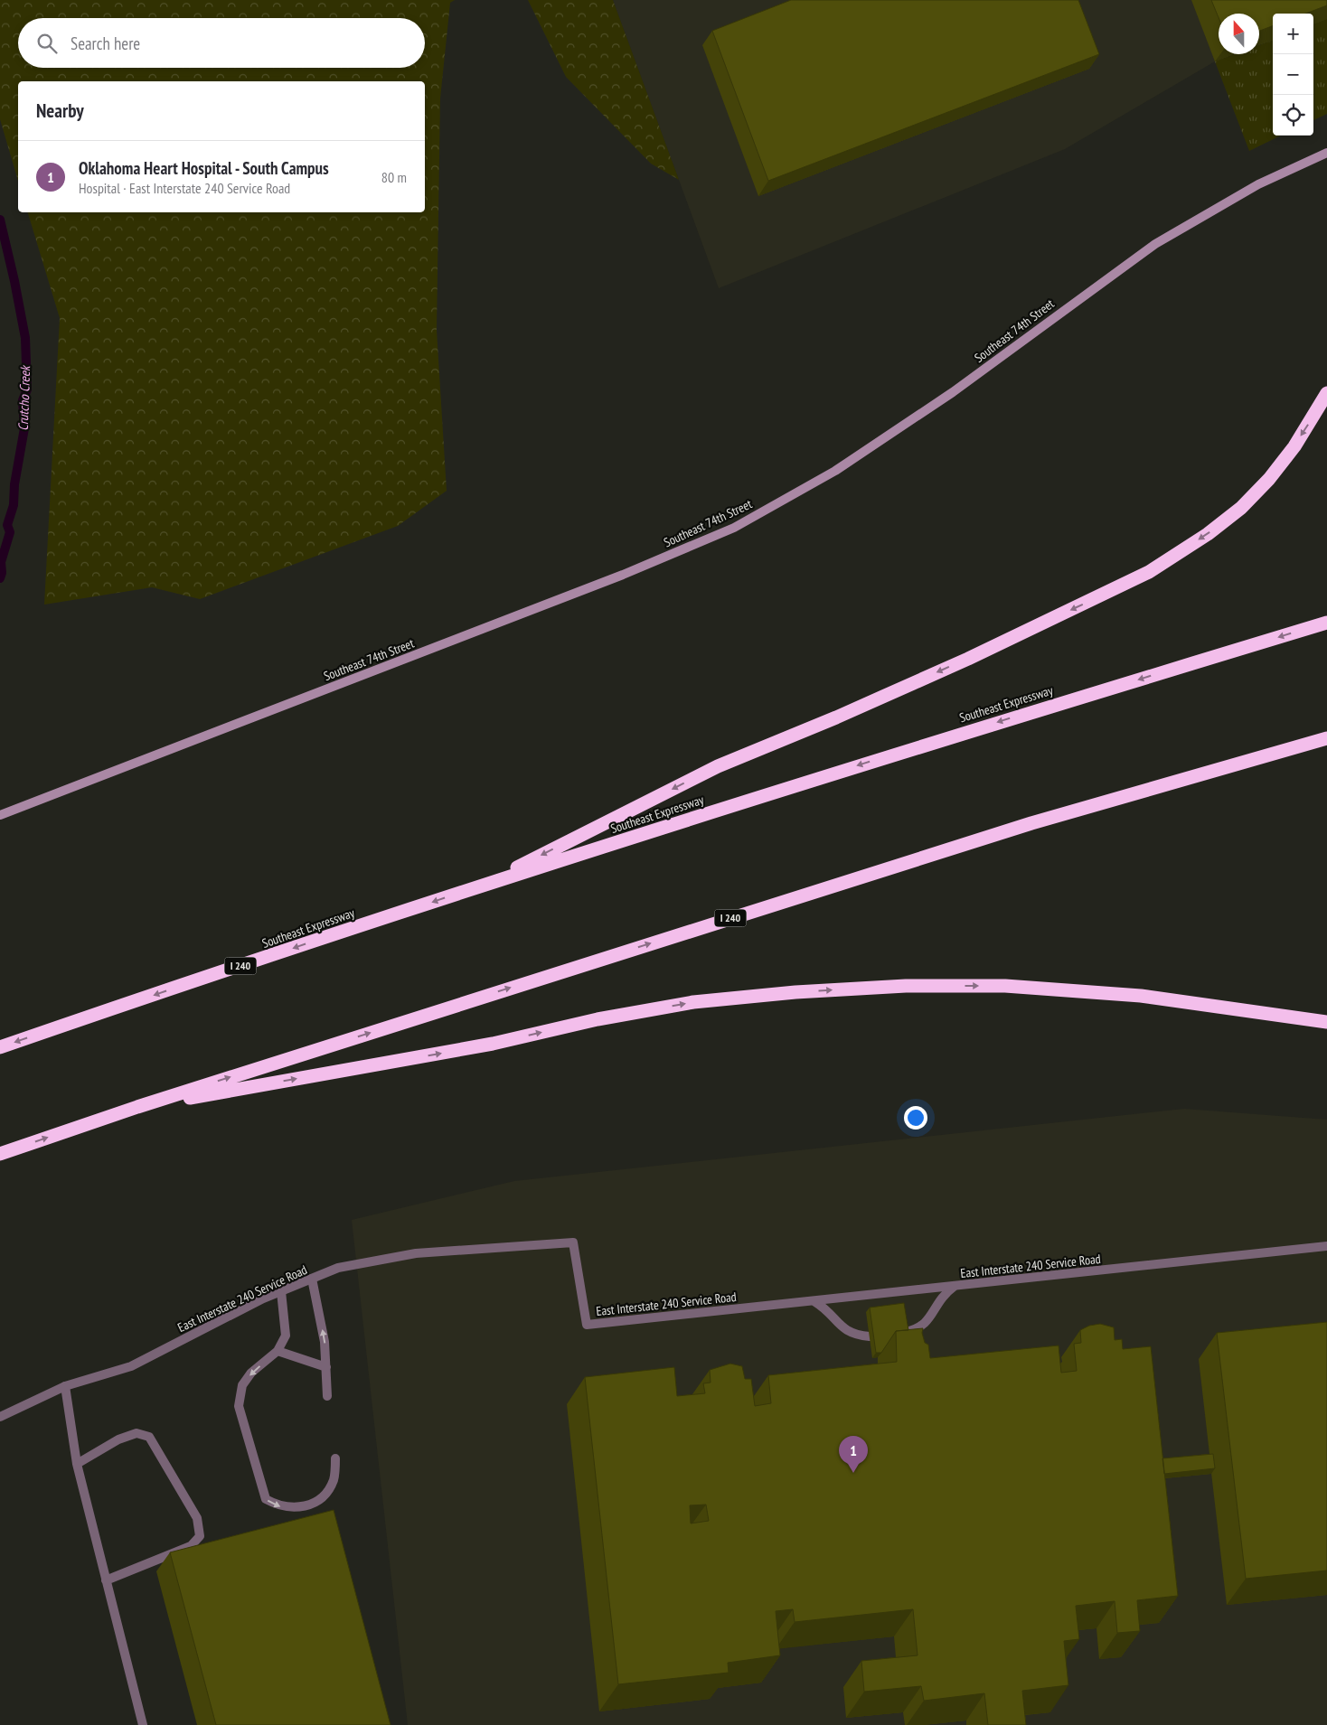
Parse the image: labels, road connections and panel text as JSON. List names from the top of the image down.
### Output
{
  "streets": {
    "highway": ["Southeast Expressway", "I 240"],
    "street": ["Southeast 74th Street", "East Interstate 240 Service Road"]
  },
  "water": ["Crutcho Creek"],
  "north": "top",
  "page": {
    "map_buttons": ["+", "−"],
    "search": "Search here",
    "heading": "Nearby",
    "list": [
      {
        "mark": "1",
        "name": "Oklahoma Heart Hospital - South Campus",
        "note": "Hospital · East Interstate 240 Service Road",
        "value": "80 m"
      }
    ],
    "pins": "1"
  }
}
